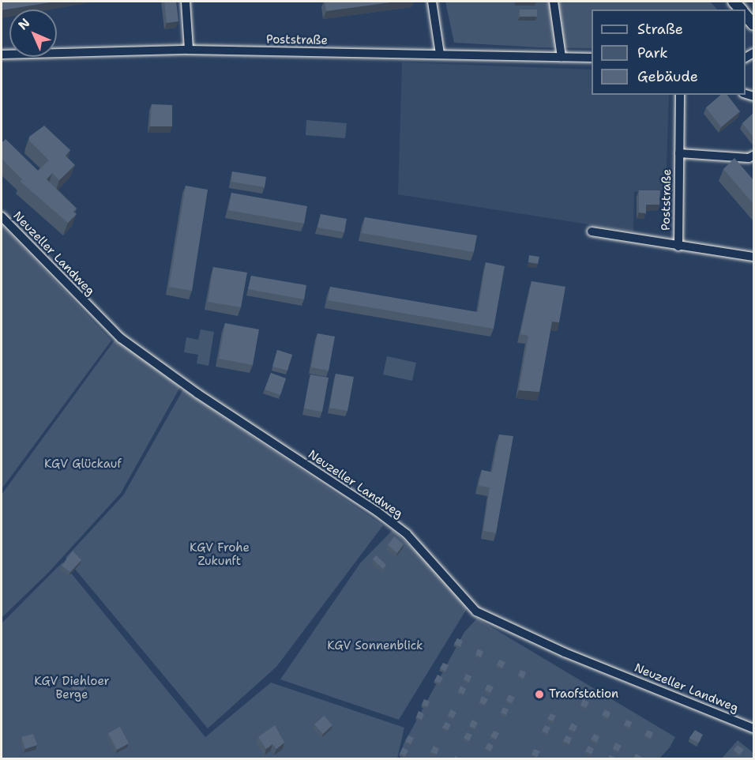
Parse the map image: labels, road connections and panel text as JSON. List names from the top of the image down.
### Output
{
  "streets": {
    "street": ["Poststraße", "Neuzeller Landweg"]
  },
  "parks": [
    "KGV Glückauf",
    "KGV Frohe Zukunft",
    "KGV Sonnenblick",
    "KGV Diehloer Berge"
  ],
  "places": ["Traofstation"],
  "legend": ["Straße", "Park", "Gebäude"],
  "north": "top left"
}
